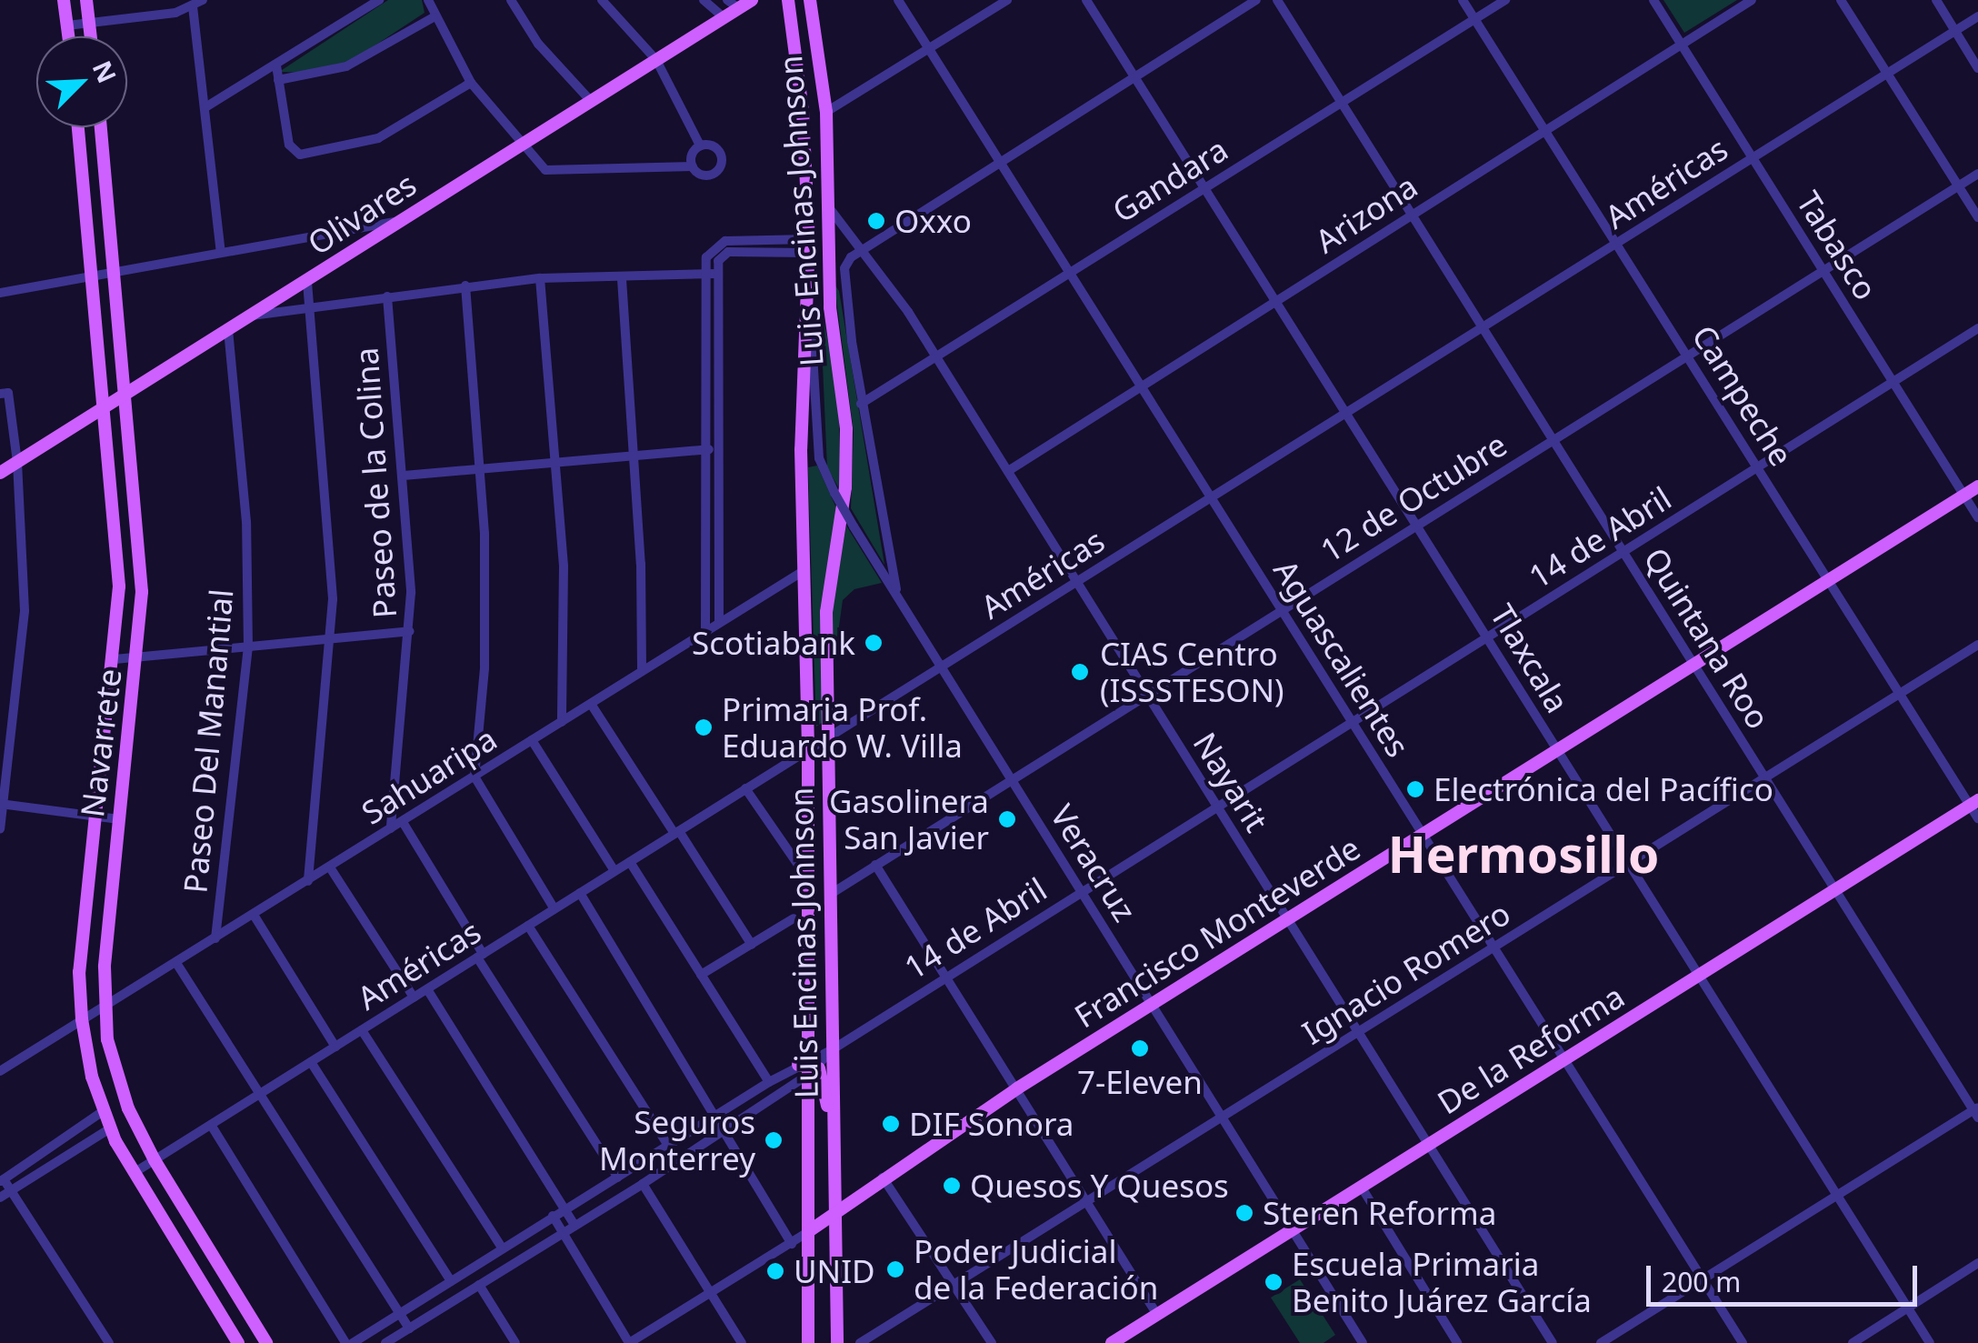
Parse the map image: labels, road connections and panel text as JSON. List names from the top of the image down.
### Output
{
  "streets": {
    "main road": [
      "Luis Encinas Johnson",
      "Olivares",
      "Navarrete",
      "Francisco Monteverde",
      "De la Reforma"
    ],
    "street": [
      "Gandara",
      "Américas",
      "Arizona",
      "Tabasco",
      "Campeche",
      "Paseo de la Colina",
      "12 de Octubre",
      "14 de Abril",
      "Quintana Roo",
      "Aguascalientes",
      "Tlaxcala",
      "Paseo Del Manantial",
      "Sahuaripa",
      "Nayarit",
      "Veracruz",
      "Ignacio Romero"
    ]
  },
  "crossings": [
    ["Gandara", "Campeche"],
    ["Gandara", "Quintana Roo"],
    ["Gandara", "Aguascalientes"],
    ["Gandara", "Tlaxcala"],
    ["Gandara", "Nayarit"],
    ["Américas", "Luis Encinas Johnson"],
    ["Américas", "Tabasco"],
    ["Américas", "Campeche"],
    ["Américas", "Quintana Roo"],
    ["Américas", "Aguascalientes"],
    ["Américas", "Tlaxcala"],
    ["Américas", "Navarrete"],
    ["Américas", "Nayarit"],
    ["Américas", "Veracruz"],
    ["Luis Encinas Johnson", "12 de Octubre"],
    ["Luis Encinas Johnson", "14 de Abril"],
    ["Luis Encinas Johnson", "Sahuaripa"],
    ["Luis Encinas Johnson", "Nayarit"],
    ["Luis Encinas Johnson", "Veracruz"],
    ["Luis Encinas Johnson", "Francisco Monteverde"],
    ["Olivares", "Paseo Del Manantial"],
    ["Olivares", "Navarrete"],
    ["Arizona", "Tabasco"],
    ["Arizona", "Campeche"],
    ["Arizona", "Quintana Roo"],
    ["Arizona", "Aguascalientes"],
    ["Arizona", "Tlaxcala"],
    ["Arizona", "Nayarit"],
    ["Tabasco", "12 de Octubre"],
    ["Tabasco", "14 de Abril"],
    ["Tabasco", "Francisco Monteverde"],
    ["Campeche", "12 de Octubre"],
    ["Campeche", "14 de Abril"],
    ["Campeche", "Francisco Monteverde"],
    ["Campeche", "Ignacio Romero"],
    ["Campeche", "De la Reforma"],
    ["Paseo de la Colina", "Sahuaripa"],
    ["12 de Octubre", "Quintana Roo"],
    ["12 de Octubre", "Aguascalientes"],
    ["12 de Octubre", "Tlaxcala"],
    ["12 de Octubre", "Nayarit"],
    ["12 de Octubre", "Veracruz"],
    ["14 de Abril", "Quintana Roo"],
    ["14 de Abril", "Aguascalientes"],
    ["14 de Abril", "Tlaxcala"],
    ["14 de Abril", "Nayarit"],
    ["14 de Abril", "Veracruz"],
    ["Quintana Roo", "Francisco Monteverde"],
    ["Quintana Roo", "Ignacio Romero"],
    ["Quintana Roo", "De la Reforma"],
    ["Aguascalientes", "Francisco Monteverde"],
    ["Aguascalientes", "Ignacio Romero"],
    ["Aguascalientes", "De la Reforma"],
    ["Tlaxcala", "Francisco Monteverde"],
    ["Tlaxcala", "Ignacio Romero"],
    ["Tlaxcala", "De la Reforma"],
    ["Paseo Del Manantial", "Sahuaripa"],
    ["Navarrete", "Sahuaripa"],
    ["Nayarit", "Francisco Monteverde"],
    ["Nayarit", "Ignacio Romero"],
    ["Nayarit", "De la Reforma"],
    ["Veracruz", "Francisco Monteverde"],
    ["Veracruz", "Ignacio Romero"],
    ["Veracruz", "De la Reforma"]
  ],
  "districts": ["Hermosillo"],
  "places": [
    "Oxxo",
    "Scotiabank",
    "CIAS Centro (ISSSTESON)",
    "Primaria Prof. Eduardo W. Villa",
    "Electrónica del Pacífico",
    "Gasolinera San Javier",
    "7-Eleven",
    "DIF Sonora",
    "Seguros Monterrey",
    "Quesos Y Quesos",
    "Steren Reforma",
    "Poder Judicial de la Federación",
    "UNID",
    "Escuela Primaria Benito Juárez García"
  ],
  "scale_bar": "200 m",
  "north": "top right"
}
